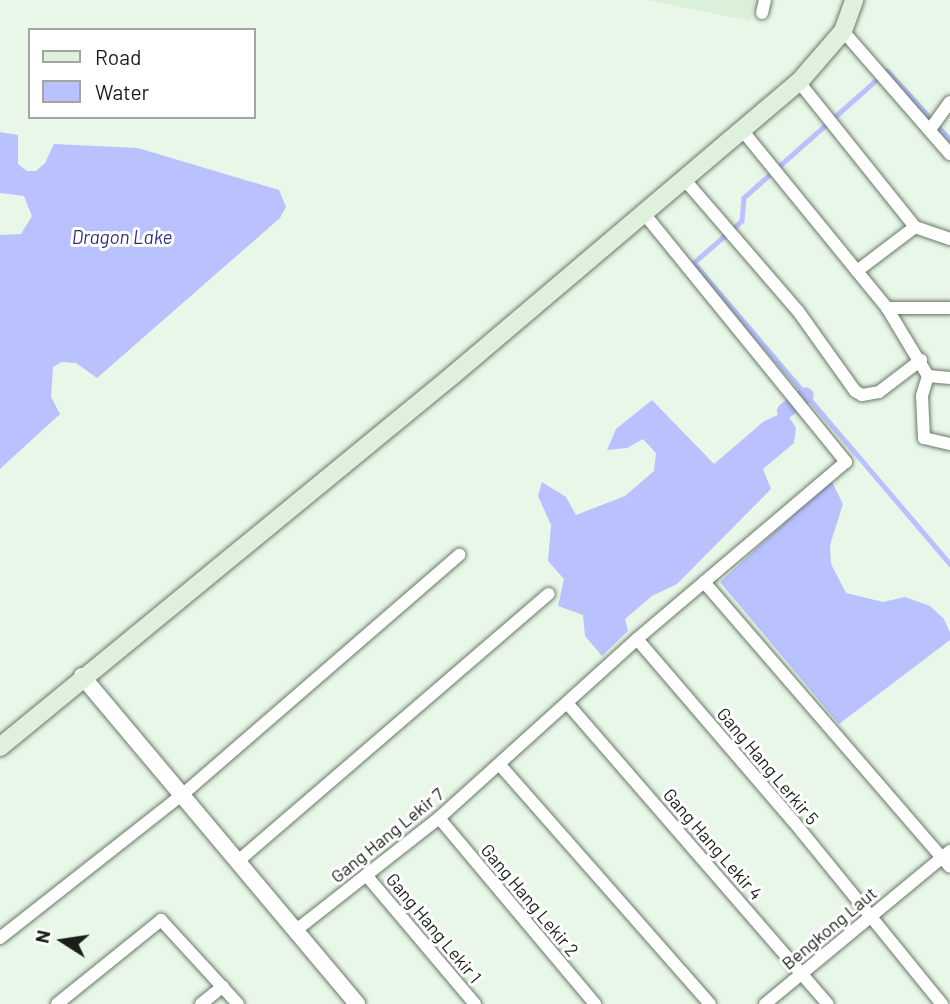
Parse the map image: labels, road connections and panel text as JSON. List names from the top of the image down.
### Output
{
  "streets": {
    "street": [
      "Gang Hang Lerkir 5",
      "Gang Hang Lekir 7",
      "Gang Hang Lekir 4",
      "Gang Hang Lekir 2",
      "Gang Hang Lekir 1",
      "Bengkong Laut"
    ]
  },
  "crossings": [
    ["Gang Hang Lerkir 5", "Gang Hang Lekir 7"],
    ["Gang Hang Lerkir 5", "Bengkong Laut"],
    ["Gang Hang Lekir 7", "Gang Hang Lekir 4"],
    ["Gang Hang Lekir 7", "Gang Hang Lekir 2"],
    ["Gang Hang Lekir 7", "Gang Hang Lekir 1"],
    ["Gang Hang Lekir 4", "Bengkong Laut"]
  ],
  "water": ["Dragon Lake"],
  "legend": ["Road", "Water"],
  "north": "left"
}
